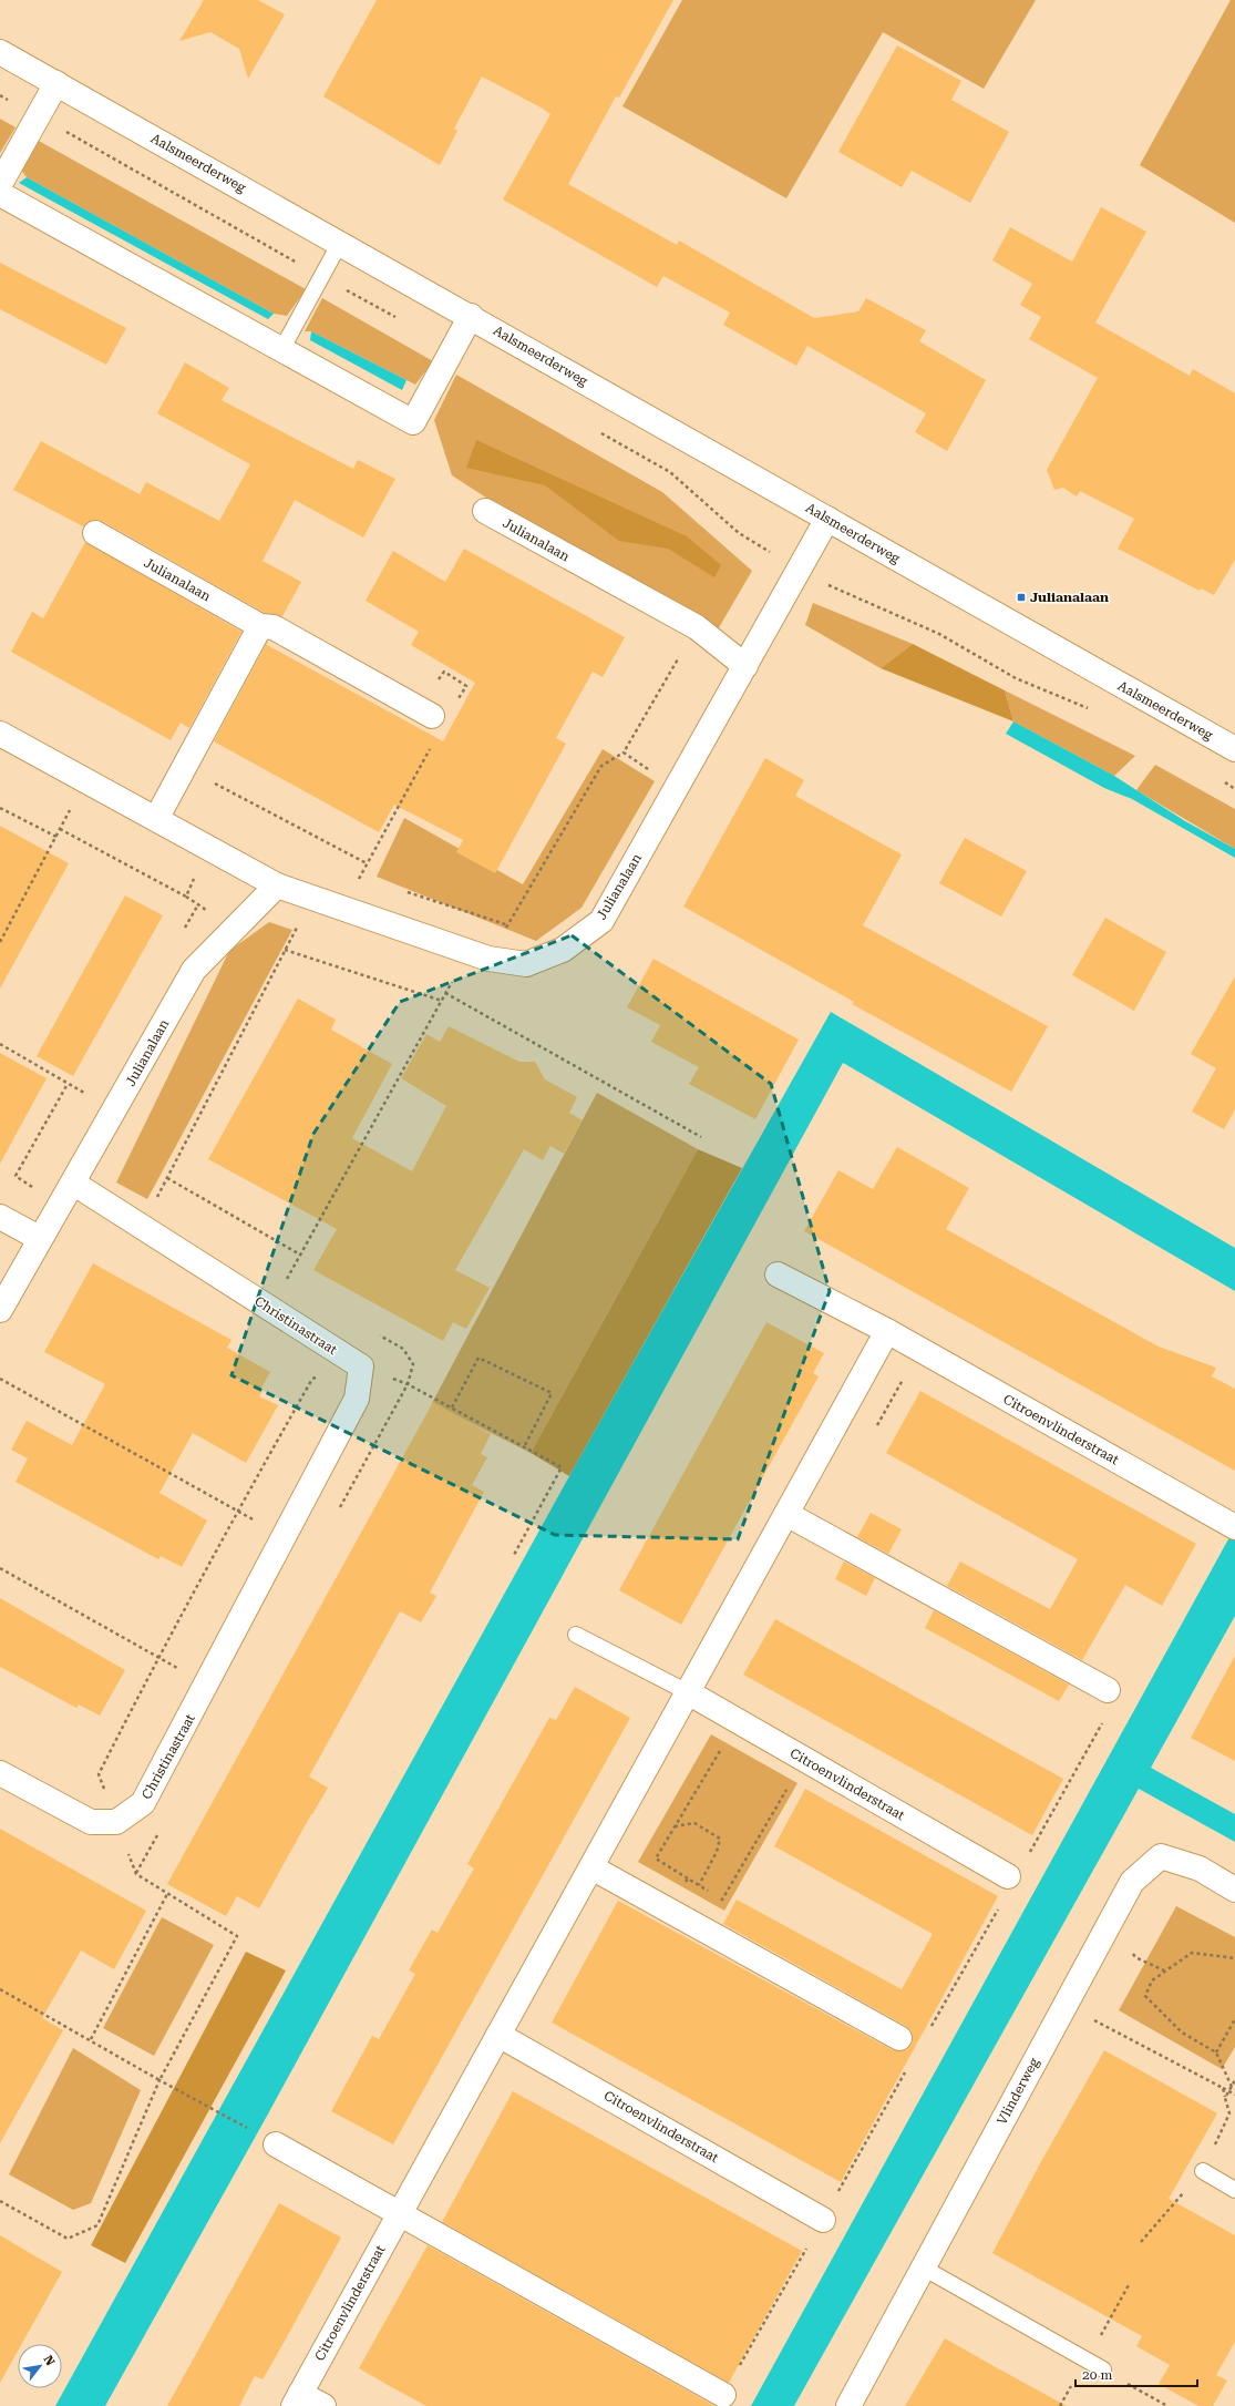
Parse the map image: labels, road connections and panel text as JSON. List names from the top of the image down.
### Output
{
  "streets": {
    "street": [
      "Aalsmeerderweg",
      "Julianalaan",
      "Christinastraat",
      "Citroenvlinderstraat",
      "Vlinderweg"
    ]
  },
  "crossings": [
    ["Aalsmeerderweg", "Julianalaan"],
    ["Julianalaan", "Christinastraat"]
  ],
  "places": {
    "transit": ["Julianalaan"]
  },
  "scale_bar": "20 m",
  "north": "top right"
}
